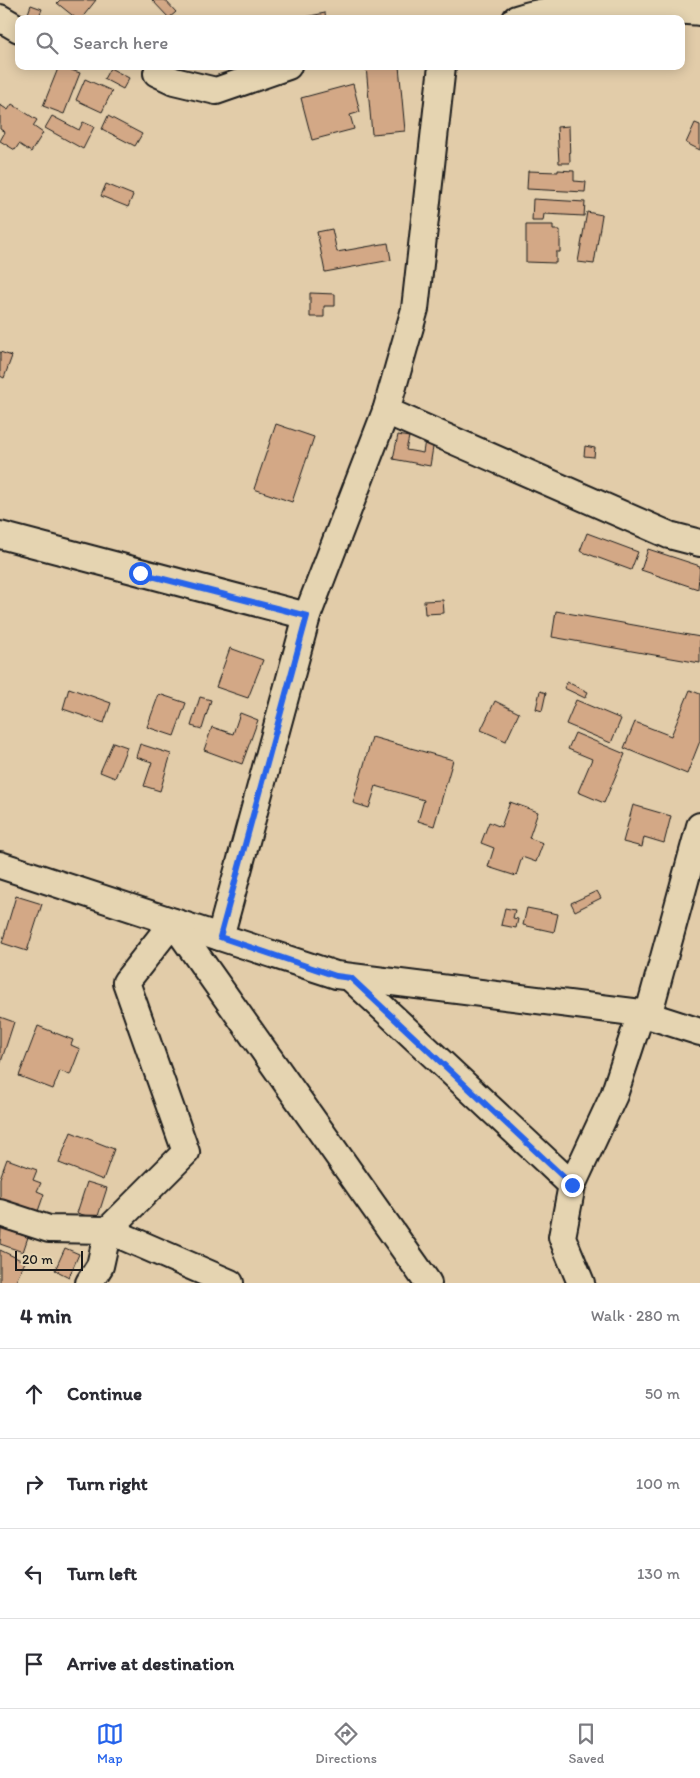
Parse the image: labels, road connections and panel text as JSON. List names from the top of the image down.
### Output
{
  "scale_bar": "20 m",
  "page": {
    "search": "Search here",
    "scale": "20 m",
    "heading": ["4 min", "Walk · 280 m"],
    "list": [
      ["Continue", "50 m"],
      ["Turn right", "100 m"],
      ["Turn left", "130 m"],
      "Arrive at destination"
    ],
    "nav": ["Map", "Directions", "Saved"]
  }
}
